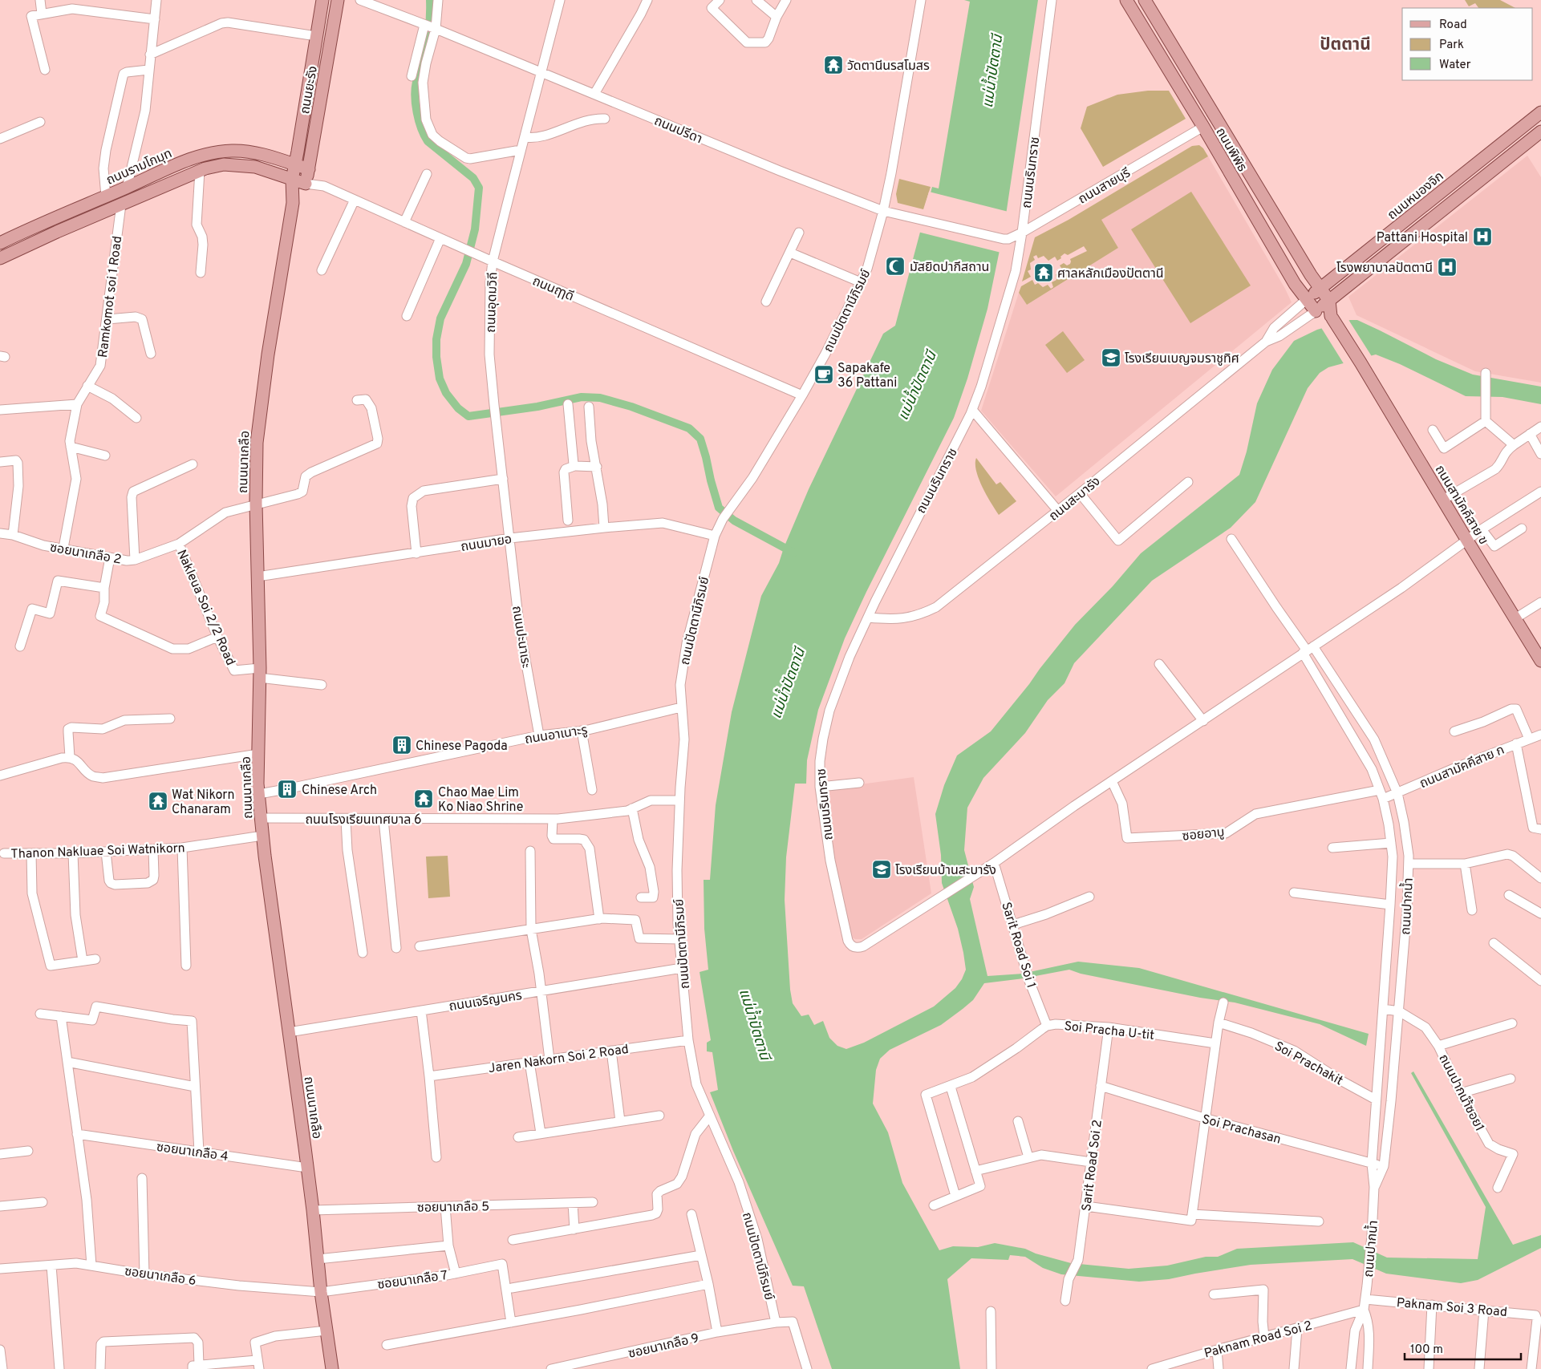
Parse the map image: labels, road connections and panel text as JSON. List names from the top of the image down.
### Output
{
  "streets": {
    "main road": [
      "ถนนยะรัง",
      "ถนนพิพิธ",
      "ถนนรามโกมุท",
      "ถนนหนองจิก",
      "ถนนนาเกลือ",
      "ถนนสามัคคีสาย ข"
    ],
    "street": [
      "ถนนปรีดา",
      "ถนนนรินทราช",
      "ถนนสายบุรี",
      "ถนนฤๅดี",
      "Ramkomot soi 1 Road",
      "ถนนอุดมวิถี",
      "ถนนปัตตานีภิรมย์",
      "ถนนสะบารัง",
      "ถนนมายอ",
      "ซอยนาเกลือ 2",
      "Nakleua Soi 2/2 Road",
      "ถนนปะนาเระ",
      "ถนนอาเนาะรู",
      "ถนนสามัคคีสาย ก",
      "ถนนโรงเรียนเทศบาล 6",
      "ซอยอาบู",
      "Thanon Nakluae Soi Watnikorn",
      "ถนนปากน้ำ",
      "Sarit Road Soi 1",
      "ถนนเจริญนคร",
      "Soi Pracha U-tit",
      "Jaren Nakorn Soi 2 Road",
      "Soi Prachakit",
      "ถนนปากนำ้ซอย1",
      "Soi Prachasan",
      "ซอยนาเกลือ 4",
      "Sarit Road Soi 2",
      "ซอยนาเกลือ 5",
      "ซอยนาเกลือ 6",
      "ซอยนาเกลือ 7",
      "Paknam Soi 3 Road",
      "Paknam Road Soi 2",
      "ซอยนาเกลือ 9"
    ]
  },
  "crossings": [
    ["ถนนยะรัง", "ถนนรามโกมุท"],
    ["ถนนยะรัง", "ถนนฤๅดี"],
    ["ถนนยะรัง", "ถนนนาเกลือ"],
    ["ถนนปรีดา", "ถนนสายบุรี"],
    ["ถนนปรีดา", "ถนนอุดมวิถี"],
    ["ถนนปรีดา", "ถนนปัตตานีภิรมย์"],
    ["ถนนพิพิธ", "ถนนสายบุรี"],
    ["ถนนพิพิธ", "ถนนหนองจิก"],
    ["ถนนนรินทราช", "ถนนสายบุรี"],
    ["ถนนนรินทราช", "ถนนสะบารัง"],
    ["ถนนนรินทราช", "Sarit Road Soi 1"],
    ["ถนนฤๅดี", "ถนนอุดมวิถี"],
    ["ถนนฤๅดี", "ถนนปัตตานีภิรมย์"],
    ["ถนนฤๅดี", "ถนนนาเกลือ"],
    ["Ramkomot soi 1 Road", "ซอยนาเกลือ 2"],
    ["ถนนอุดมวิถี", "ถนนมายอ"],
    ["ถนนอุดมวิถี", "ถนนปะนาเระ"],
    ["ถนนปัตตานีภิรมย์", "ถนนมายอ"],
    ["ถนนปัตตานีภิรมย์", "ถนนอาเนาะรู"],
    ["ถนนปัตตานีภิรมย์", "ถนนโรงเรียนเทศบาล 6"],
    ["ถนนปัตตานีภิรมย์", "ถนนเจริญนคร"],
    ["ถนนปัตตานีภิรมย์", "Jaren Nakorn Soi 2 Road"],
    ["ถนนปัตตานีภิรมย์", "ซอยนาเกลือ 9"],
    ["ถนนนาเกลือ", "ถนนมายอ"],
    ["ถนนนาเกลือ", "ซอยนาเกลือ 2"],
    ["ถนนนาเกลือ", "Nakleua Soi 2/2 Road"],
    ["ถนนนาเกลือ", "ถนนอาเนาะรู"],
    ["ถนนนาเกลือ", "ถนนโรงเรียนเทศบาล 6"],
    ["ถนนนาเกลือ", "Thanon Nakluae Soi Watnikorn"],
    ["ถนนนาเกลือ", "ถนนเจริญนคร"],
    ["ถนนนาเกลือ", "ซอยนาเกลือ 4"],
    ["ถนนนาเกลือ", "ซอยนาเกลือ 5"],
    ["ถนนนาเกลือ", "ซอยนาเกลือ 6"],
    ["ถนนนาเกลือ", "ซอยนาเกลือ 7"],
    ["ถนนมายอ", "ถนนปะนาเระ"],
    ["ซอยนาเกลือ 2", "Nakleua Soi 2/2 Road"],
    ["ถนนปะนาเระ", "ถนนอาเนาะรู"],
    ["ถนนสามัคคีสาย ก", "ซอยอาบู"],
    ["ถนนสามัคคีสาย ก", "ถนนปากน้ำ"],
    ["ซอยอาบู", "ถนนปากน้ำ"],
    ["ถนนปากน้ำ", "Soi Prachakit"],
    ["ถนนปากน้ำ", "ถนนปากนำ้ซอย1"],
    ["ถนนปากน้ำ", "Soi Prachasan"],
    ["ถนนปากน้ำ", "Paknam Soi 3 Road"],
    ["ถนนปากน้ำ", "Paknam Road Soi 2"],
    ["Sarit Road Soi 1", "Soi Pracha U-tit"],
    ["Soi Pracha U-tit", "Sarit Road Soi 2"],
    ["Soi Prachasan", "Sarit Road Soi 2"],
    ["ซอยนาเกลือ 6", "ซอยนาเกลือ 7"]
  ],
  "districts": ["ปัตตานี"],
  "water": ["แม่น้ำปัตตานี"],
  "places": {
    "temple": [
      "วัดตานีนรสโมสร",
      "ศาลหลักเมืองปัตตานี",
      "Chao Mae Lim Ko Niao Shrine",
      "Wat Nikorn Chanaram"
    ],
    "hospital": ["Pattani Hospital", "โรงพยาบาลปัตตานี"],
    "mosque": ["มัสยิดปากีสถาน"],
    "school or university": ["โรงเรียนเบญจมราชูทิศ", "โรงเรียนบ้านสะบารัง"],
    "cafe": ["Sapakafe 36 Pattani"],
    "building": ["Chinese Pagoda", "Chinese Arch"]
  },
  "legend": ["Road", "Park", "Water"],
  "scale_bar": "100 m"
}
